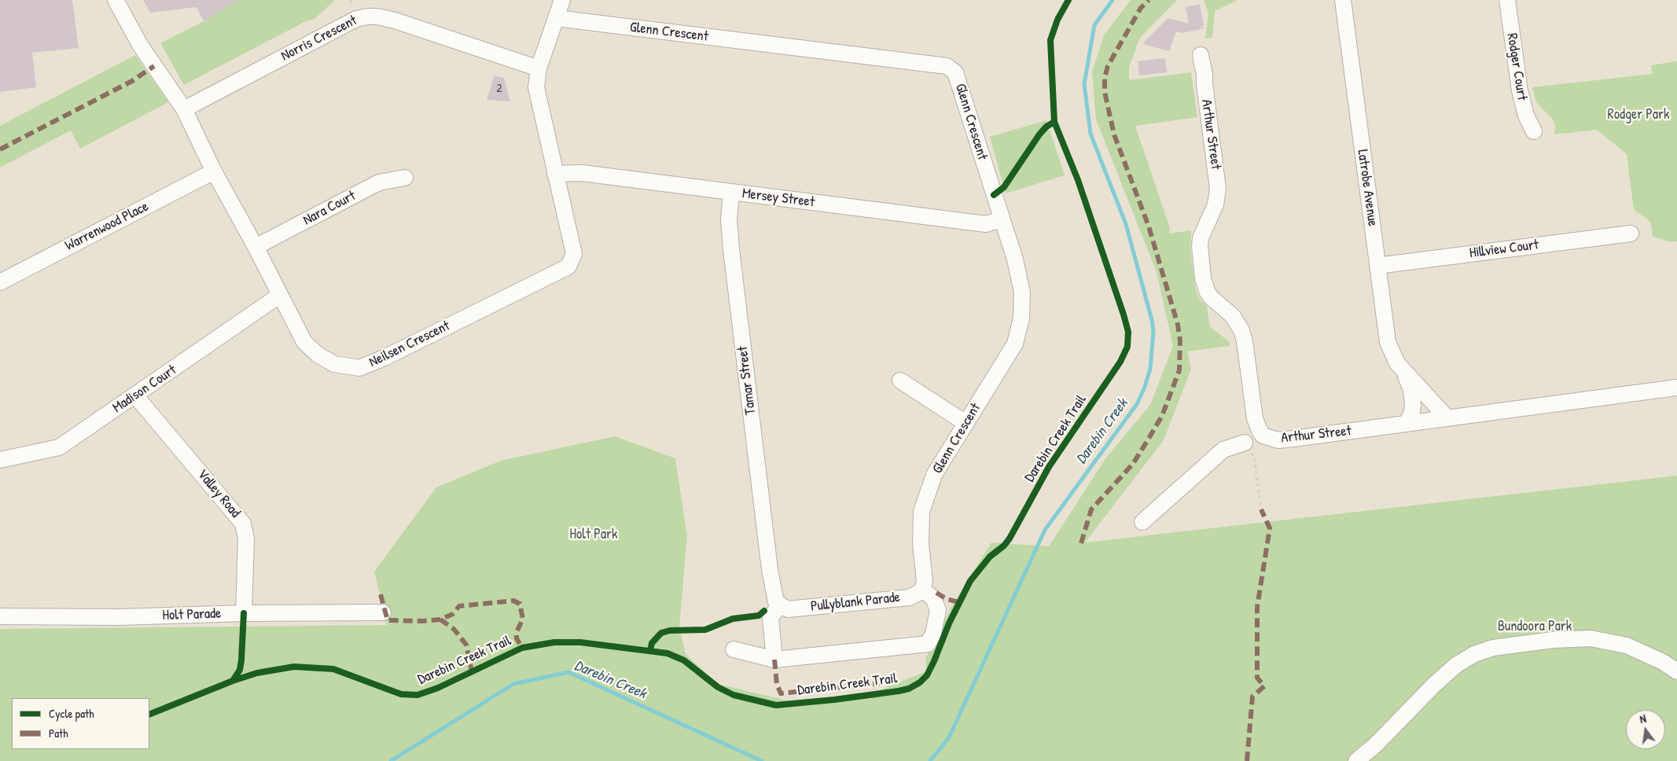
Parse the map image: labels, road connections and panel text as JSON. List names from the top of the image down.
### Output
{
  "streets": {
    "street": [
      "Glenn Crescent",
      "Norris Crescent",
      "Rodger Court",
      "Arthur Street",
      "Latrobe Avenue",
      "Mersey Street",
      "Nara Court",
      "Warrenwood Place",
      "Hillview Court",
      "Neilsen Crescent",
      "Tamar Street",
      "Madison Court",
      "Valley Road",
      "Pullyblank Parade",
      "Holt Parade"
    ],
    "cycle path": ["Darebin Creek Trail"]
  },
  "crossings": [
    ["Glenn Crescent", "Mersey Street"],
    ["Glenn Crescent", "Pullyblank Parade"],
    ["Norris Crescent", "Neilsen Crescent"],
    ["Arthur Street", "Latrobe Avenue"],
    ["Latrobe Avenue", "Hillview Court"],
    ["Mersey Street", "Neilsen Crescent"],
    ["Mersey Street", "Tamar Street"],
    ["Nara Court", "Neilsen Crescent"],
    ["Warrenwood Place", "Neilsen Crescent"],
    ["Neilsen Crescent", "Madison Court"],
    ["Tamar Street", "Pullyblank Parade"],
    ["Madison Court", "Valley Road"],
    ["Valley Road", "Holt Parade"]
  ],
  "water": ["Darebin Creek"],
  "parks": ["Rodger Park", "Holt Park", "Bundoora Park"],
  "house_numbers": ["2"],
  "legend": ["Cycle path", "Path"],
  "north": "top"
}
